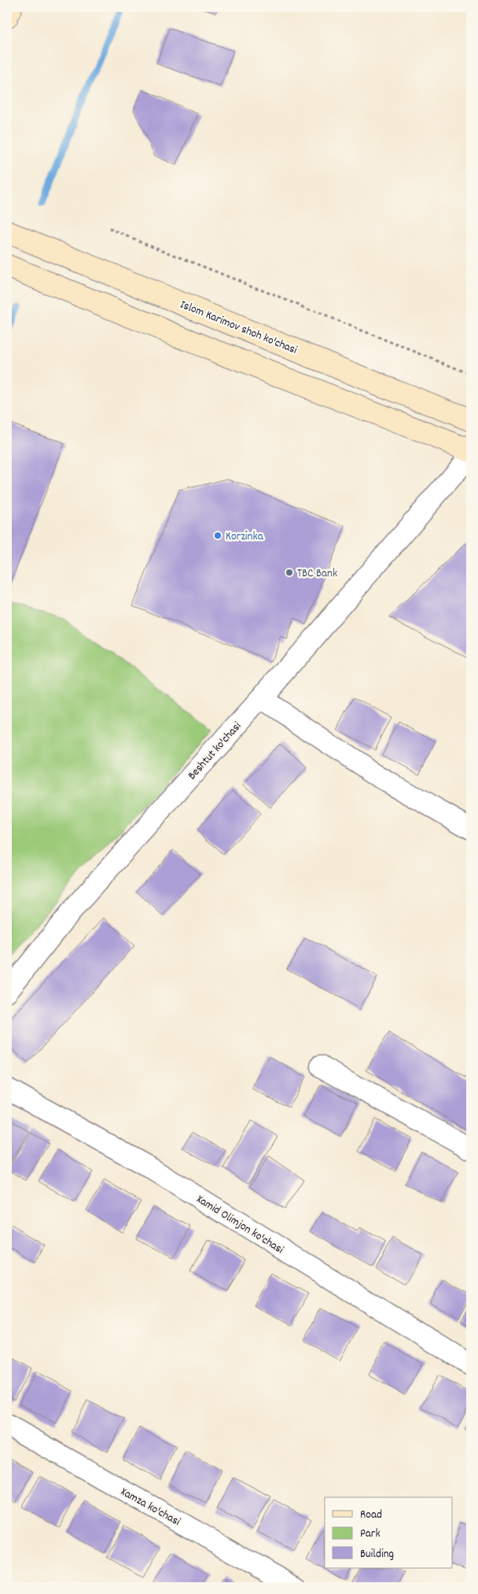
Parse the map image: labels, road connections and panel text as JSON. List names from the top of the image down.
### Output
{
  "streets": {
    "main road": ["Islom Karimov shoh ko'chasi"],
    "street": ["Beshtut ko'chasi", "Xamid Olimjon ko'chasi", "Xamza ko'chasi"]
  },
  "places": ["Korzinka", "TBC Bank"],
  "legend": ["Road", "Park", "Building"]
}
